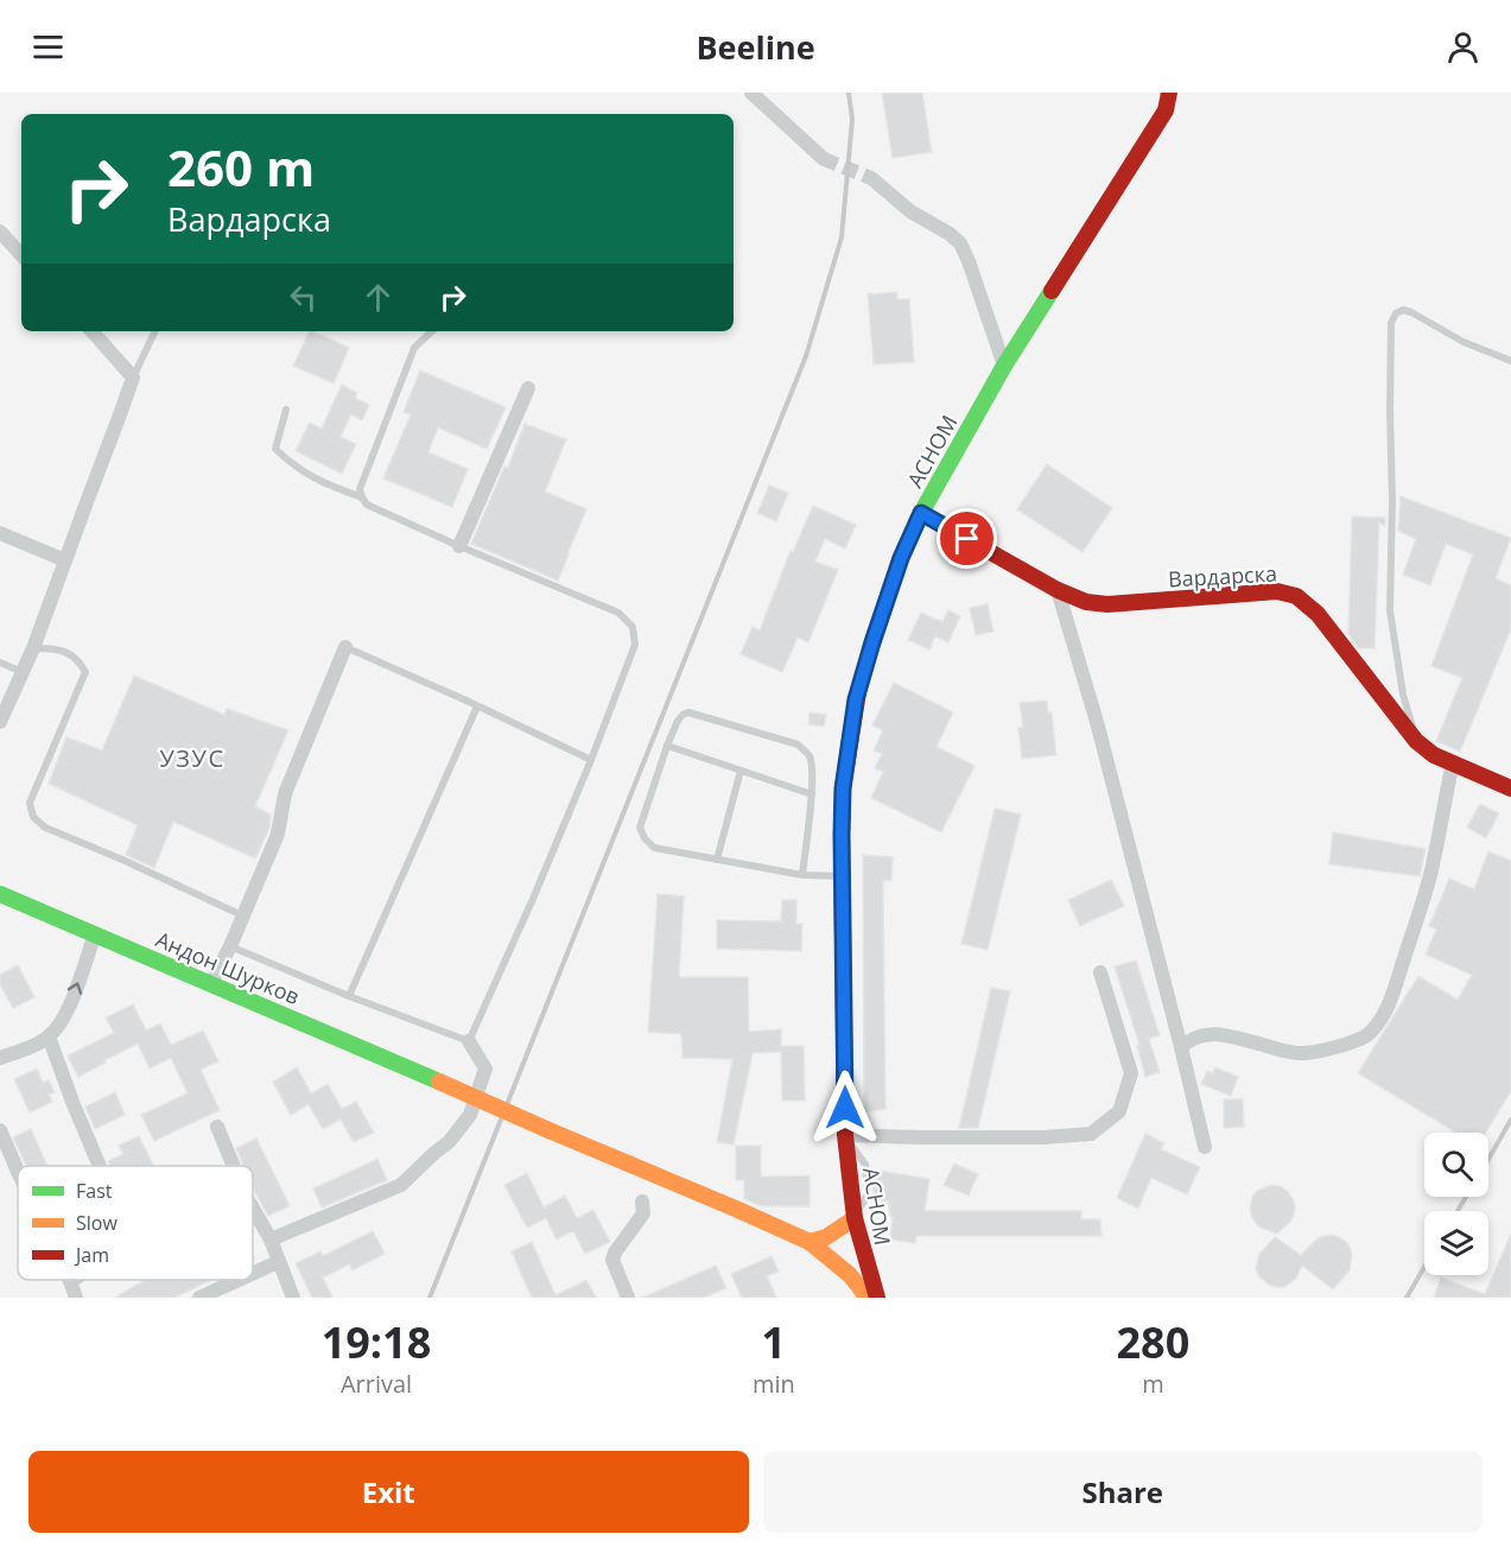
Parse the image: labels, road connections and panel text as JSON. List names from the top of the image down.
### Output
{
  "streets": {
    "street": ["АСНОМ", "Вардарска", "Андон Шурков"]
  },
  "crossings": [
    ["АСНОМ", "Вардарска"]
  ],
  "districts": ["УЗУС"],
  "legend": ["Fast", "Slow", "Jam"],
  "page": {
    "header": "Beeline",
    "turn": ["260 m", "Вардарска"],
    "eta": [
      "19:18",
      "Arrival",
      "1",
      "min",
      "280",
      "m"
    ],
    "buttons": ["Exit", "Share"]
  }
}
